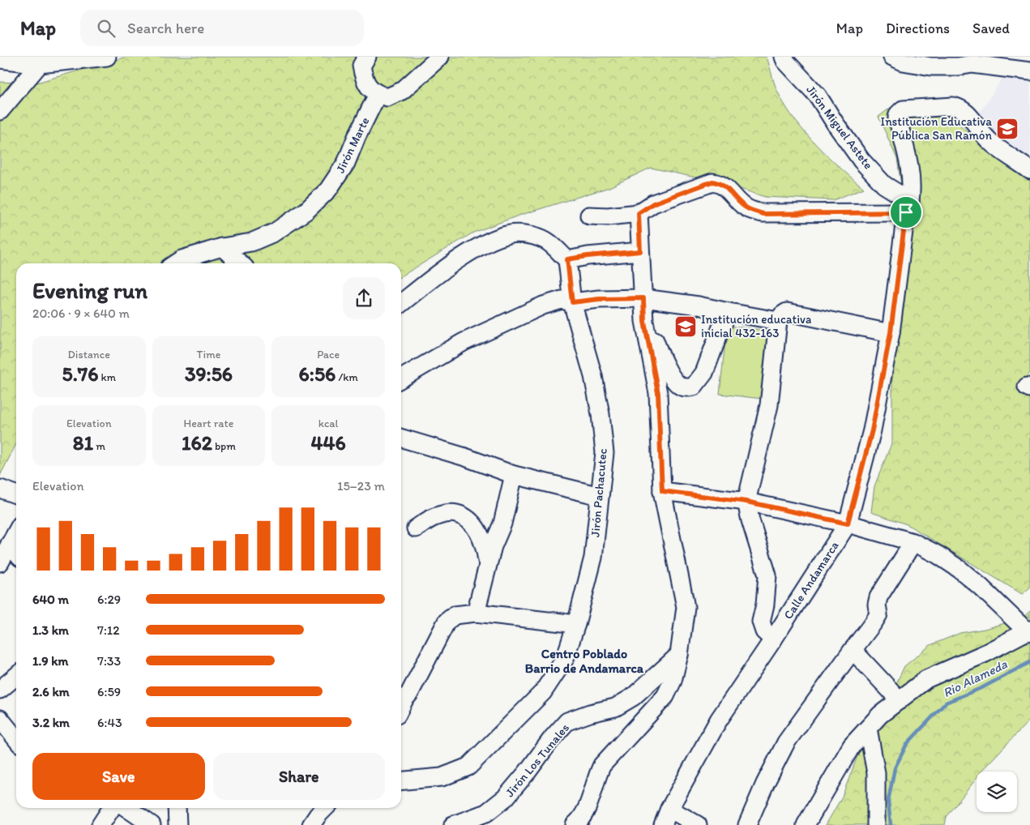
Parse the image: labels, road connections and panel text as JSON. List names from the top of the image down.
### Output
{
  "streets": {
    "street": [
      "Jirón Miguel Astete",
      "Jirón Marte",
      "Jirón Pachacutec",
      "Calle Andamarca",
      "Jirón Los Tunales"
    ]
  },
  "crossings": [
    ["Jirón Miguel Astete", "Calle Andamarca"]
  ],
  "districts": ["Centro Poblado Barrio de Andamarca"],
  "water": ["Rio Alameda"],
  "places": {
    "school or university": ["Institución Educativa Pública San Ramón", "Institución educativa inicial 432-163"]
  },
  "page": {
    "header": "Map",
    "search": "Search here",
    "nav": ["Map", "Directions", "Saved"],
    "heading": ["Evening run", "20:06 · 9 × 640 m"],
    "stats": [
      ["Distance", "5.76 km"],
      ["Time", "39:56"],
      ["Pace", "6:56 /km"],
      ["Elevation", "81 m"],
      ["Heart rate", "162 bpm"],
      ["kcal", "446"]
    ],
    "chart": ["Elevation", "15–23 m"],
    "list": [
      {
        "name": "640 m",
        "note": "6:29"
      },
      {
        "name": "1.3 km",
        "note": "7:12"
      },
      {
        "name": "1.9 km",
        "note": "7:33"
      },
      {
        "name": "2.6 km",
        "note": "6:59"
      },
      {
        "name": "3.2 km",
        "note": "6:43"
      }
    ],
    "buttons": ["Save", "Share"]
  }
}
